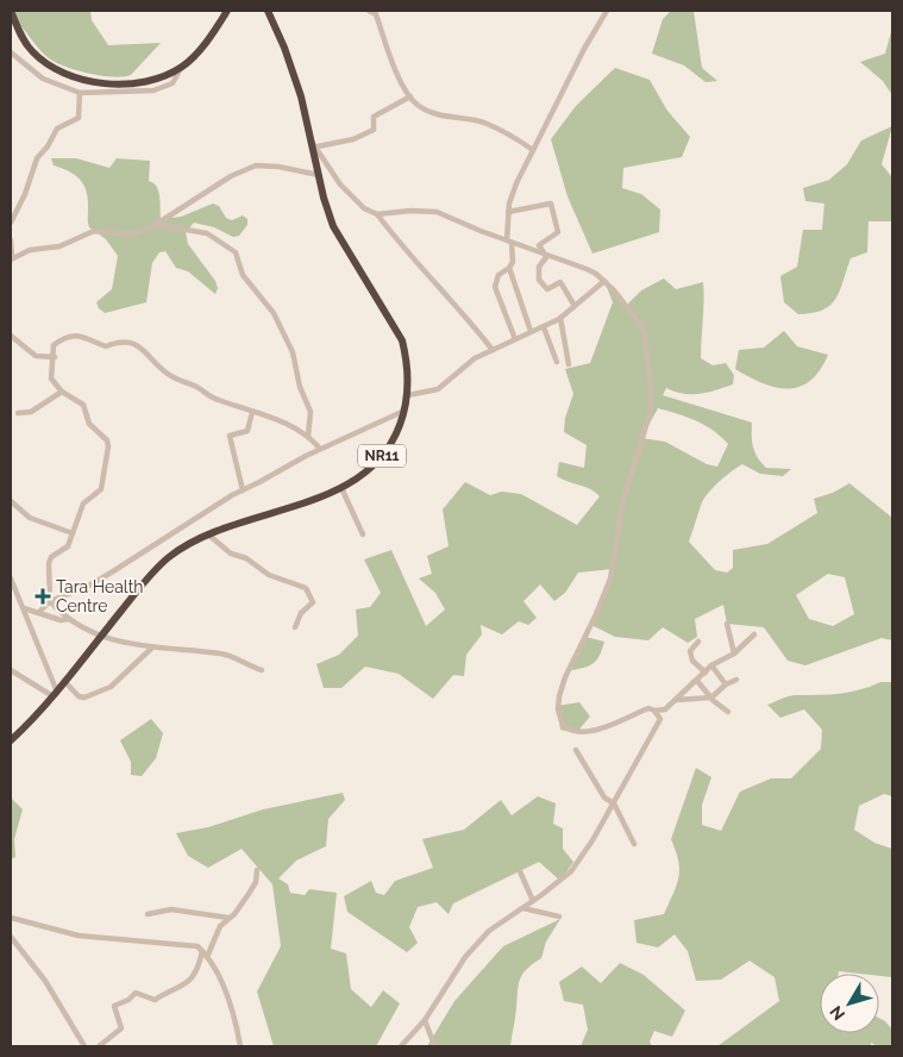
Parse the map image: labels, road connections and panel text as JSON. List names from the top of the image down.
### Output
{
  "streets": {
    "highway": ["NR11"]
  },
  "places": {
    "health": ["Tara Health Centre"]
  },
  "north": "bottom left"
}
